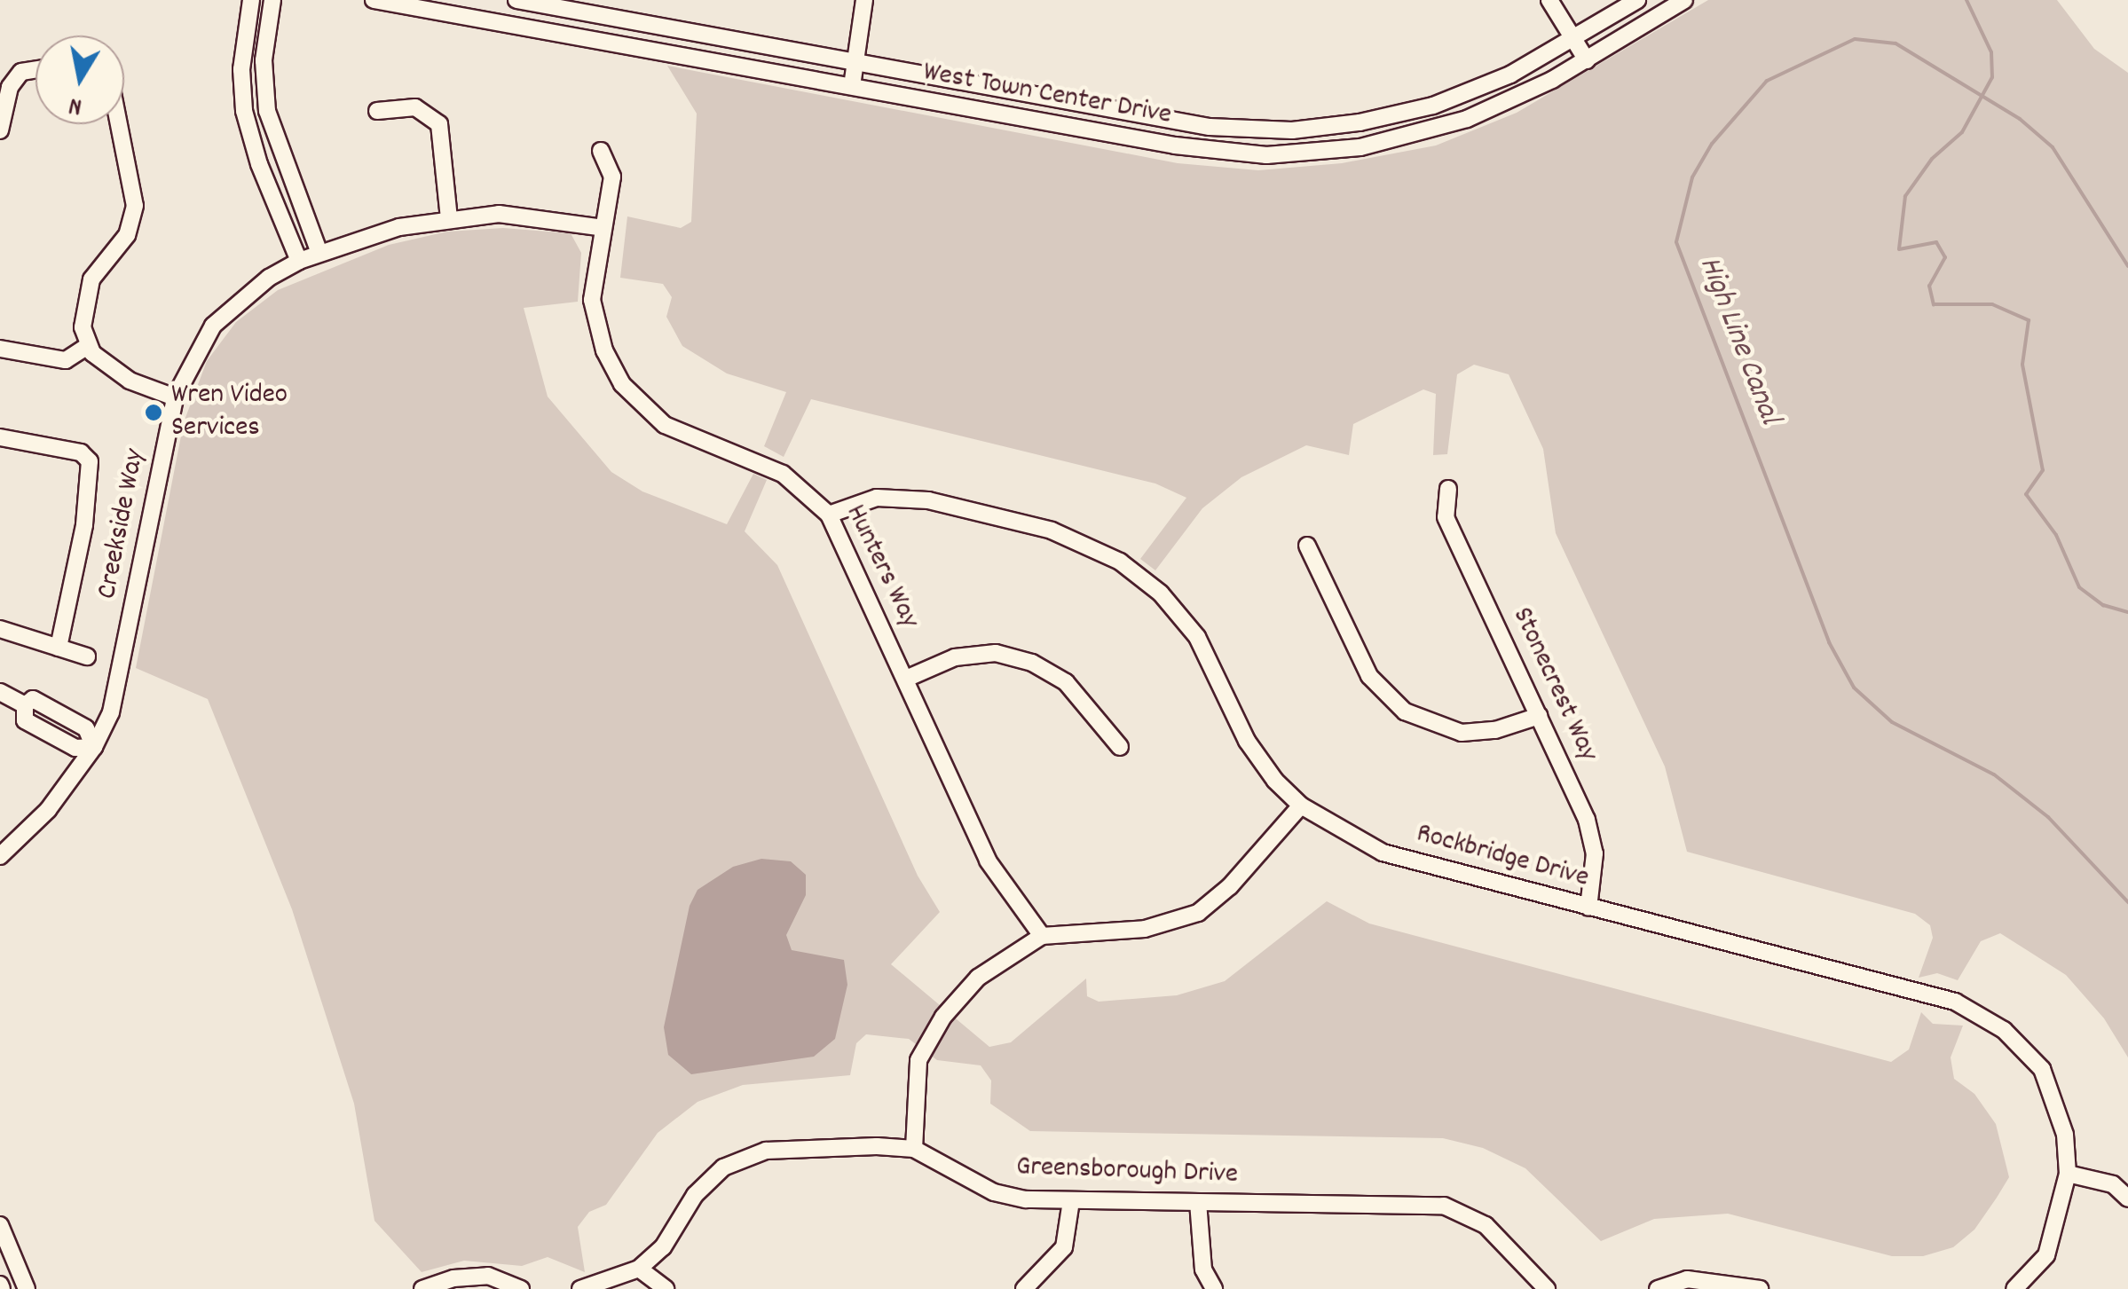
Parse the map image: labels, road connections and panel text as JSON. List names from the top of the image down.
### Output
{
  "streets": {
    "street": [
      "West Town Center Drive",
      "Creekside Way",
      "Hunters Way",
      "Stonecrest Way",
      "Rockbridge Drive",
      "Greensborough Drive"
    ]
  },
  "crossings": [
    ["Creekside Way", "Hunters Way"],
    ["Hunters Way", "Rockbridge Drive"],
    ["Stonecrest Way", "Rockbridge Drive"]
  ],
  "water": ["High Line Canal"],
  "places": ["Wren Video Services"],
  "north": "bottom"
}
